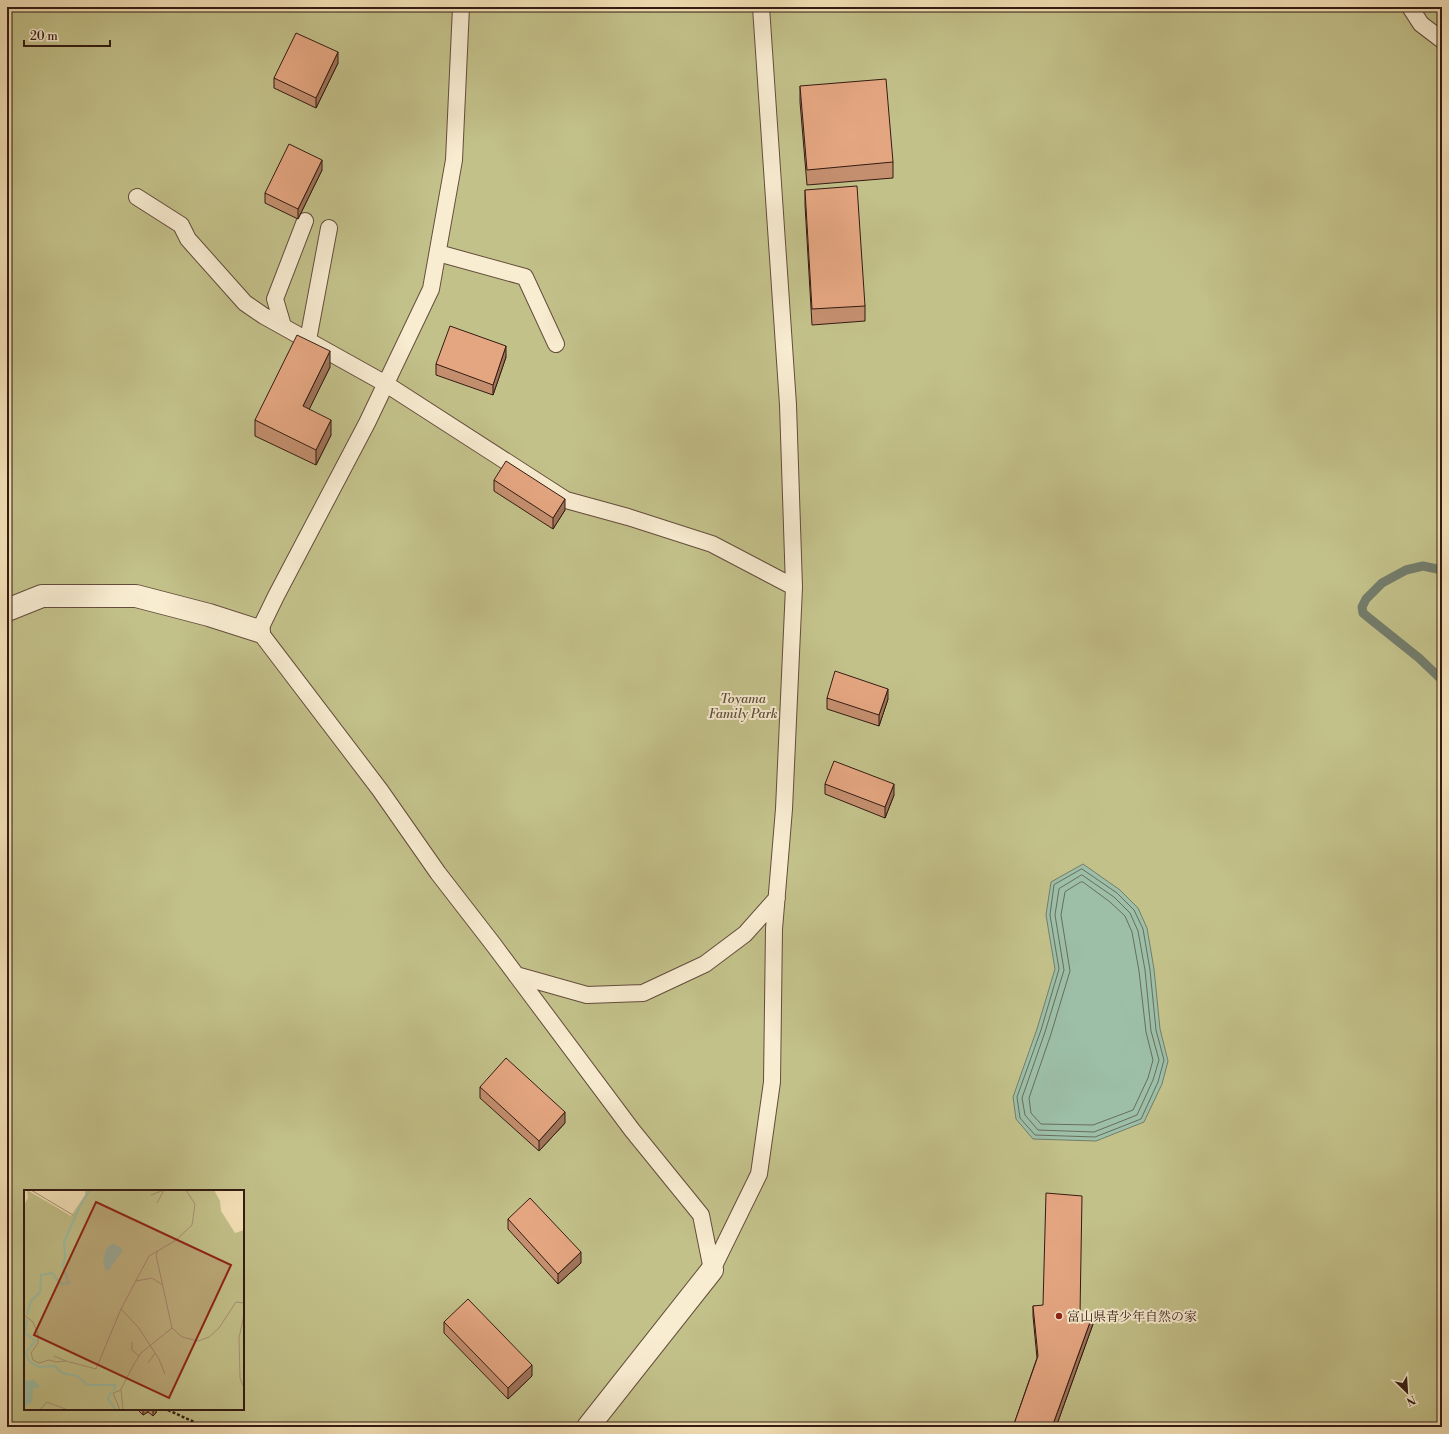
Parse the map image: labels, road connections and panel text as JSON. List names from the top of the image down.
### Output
{
  "parks": ["Toyama Family Park"],
  "places": ["富山県青少年自然の家"],
  "scale_bar": "20 m",
  "north": "bottom right"
}
